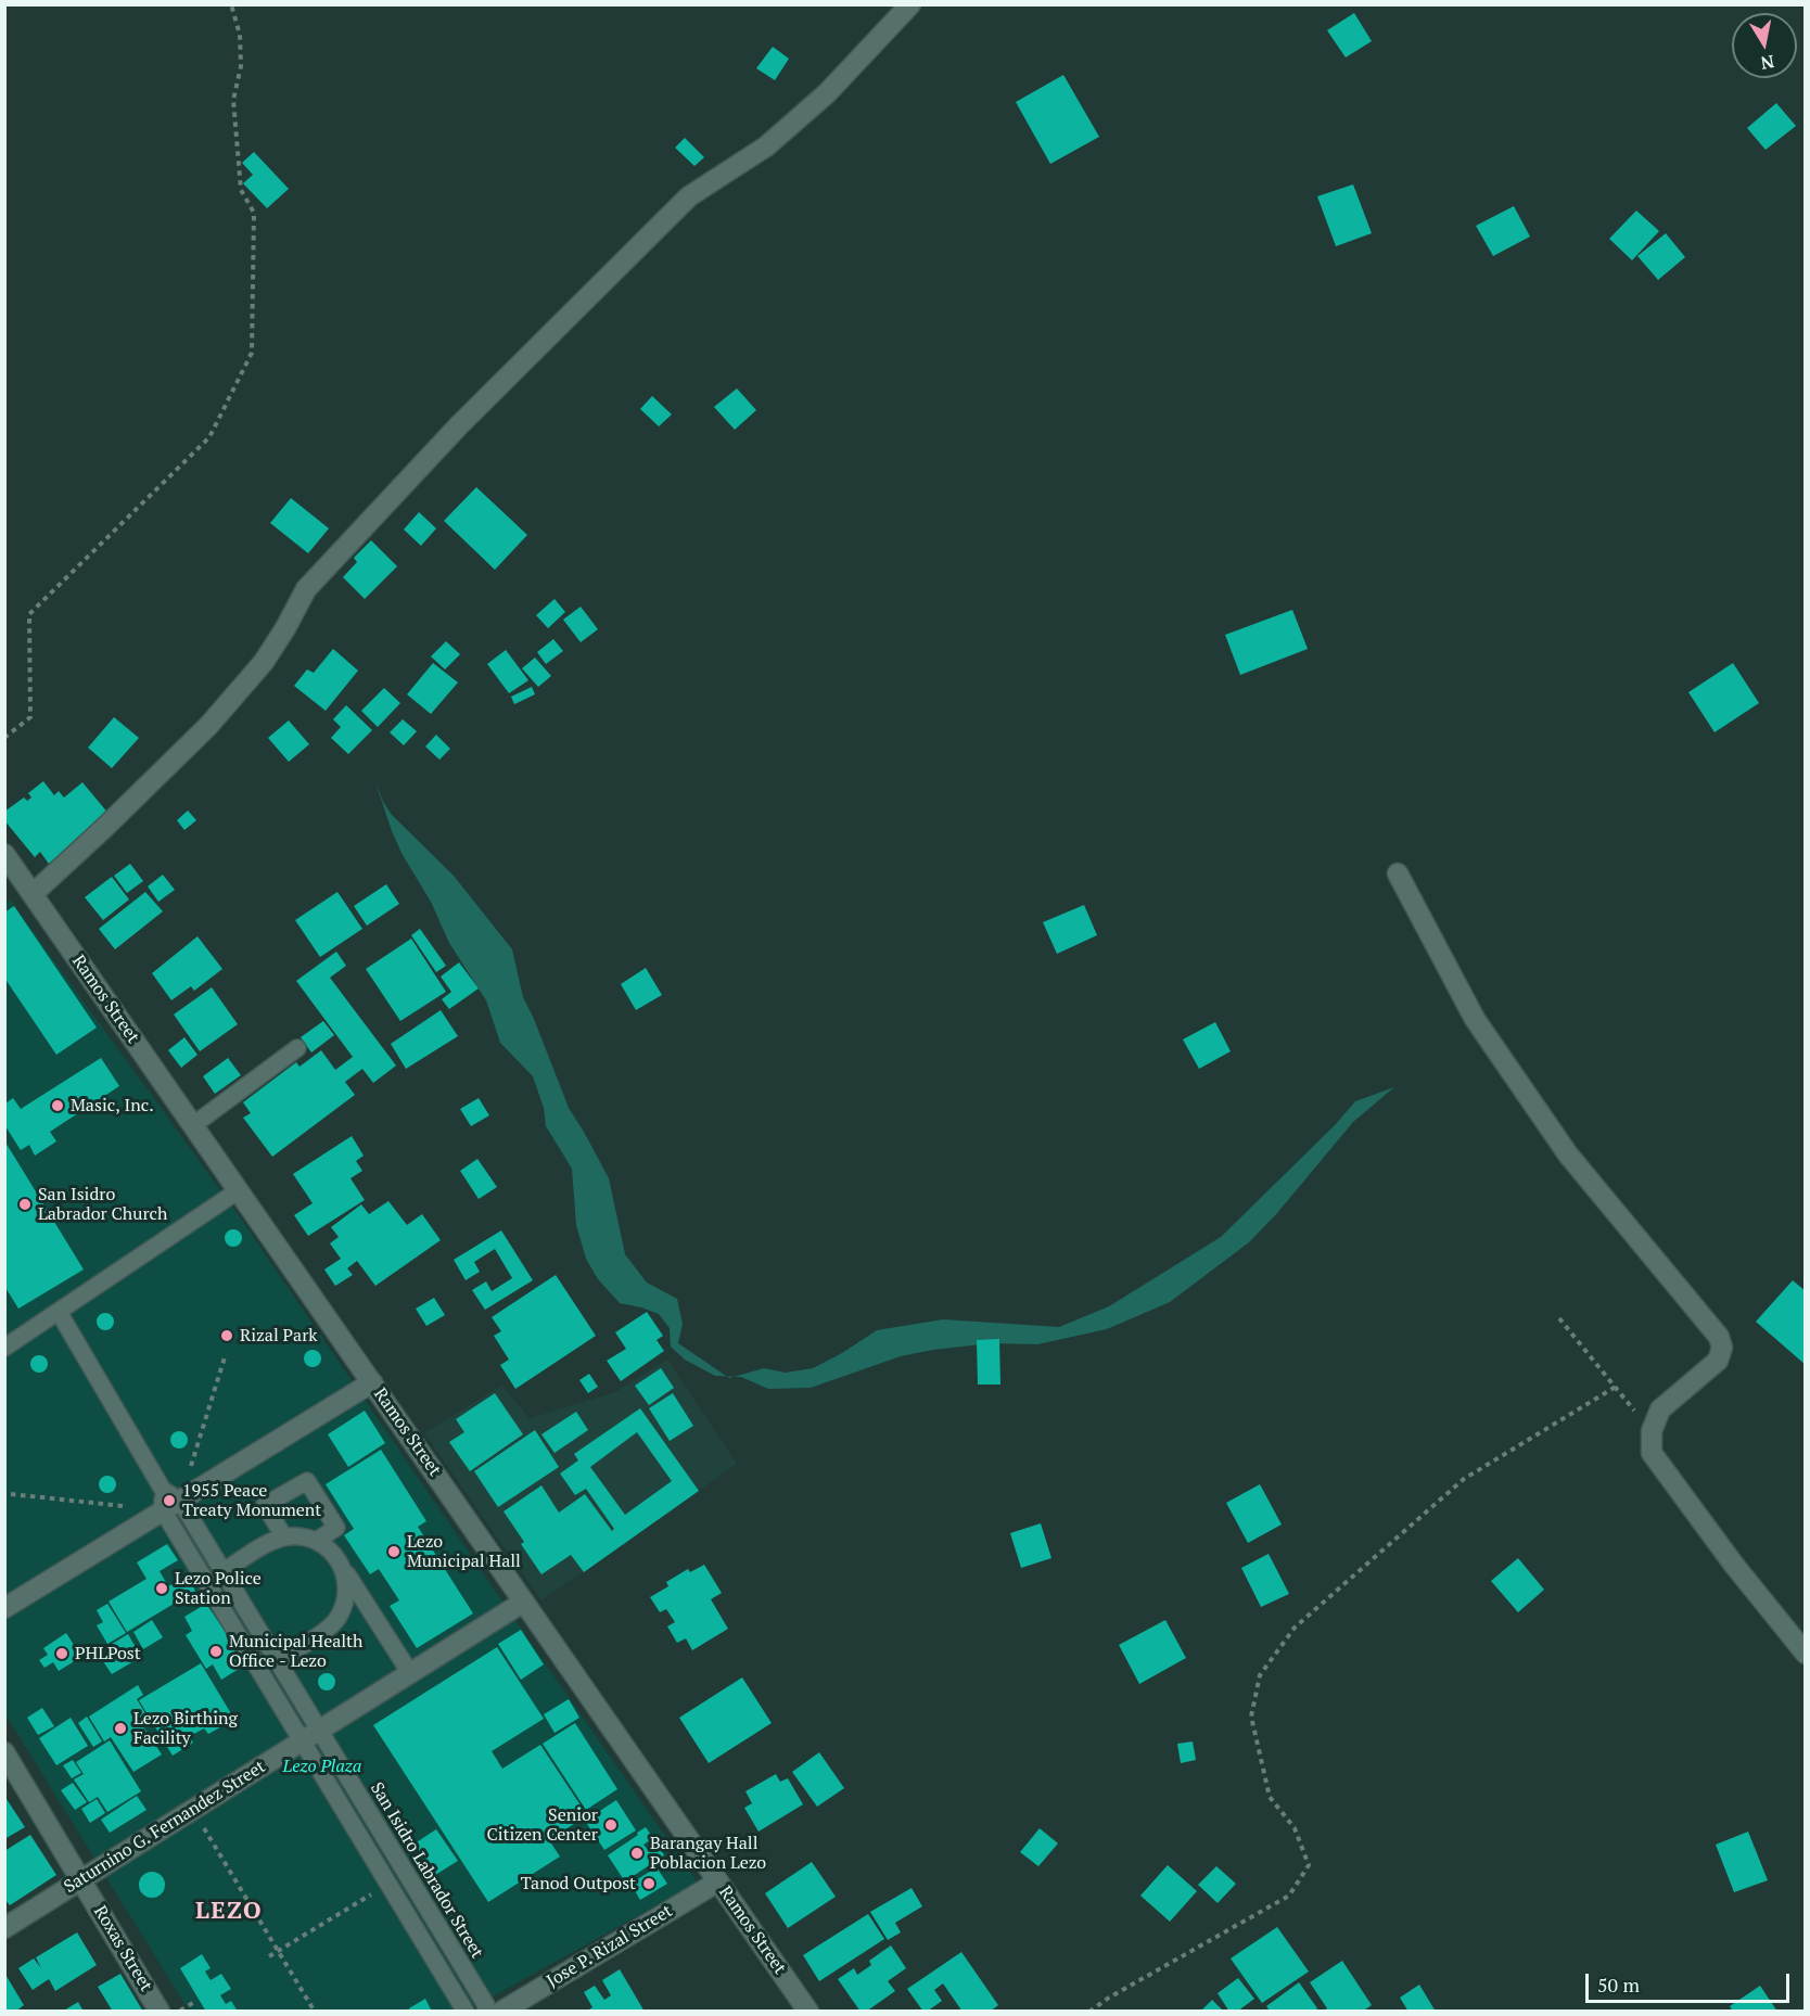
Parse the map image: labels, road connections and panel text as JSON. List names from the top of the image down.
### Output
{
  "streets": {
    "street": [
      "Ramos Street",
      "Saturnino G. Fernandez Street",
      "Jose P. Rizal Street",
      "Roxas Street"
    ],
    "lane": ["San Isidro Labrador Street"]
  },
  "crossings": [
    ["Ramos Street", "Saturnino G. Fernandez Street"],
    ["Ramos Street", "Jose P. Rizal Street"],
    ["Saturnino G. Fernandez Street", "San Isidro Labrador Street"],
    ["Saturnino G. Fernandez Street", "Roxas Street"]
  ],
  "districts": ["LEZO"],
  "parks": ["Lezo Plaza"],
  "places": [
    "Masic, Inc.",
    "San Isidro Labrador Church",
    "Rizal Park",
    "1955 Peace Treaty Monument",
    "Lezo Municipal Hall",
    "Lezo Police Station",
    "Municipal Health Office - Lezo",
    "PHLPost",
    "Lezo Birthing Facility",
    "Senior Citizen Center",
    "Barangay Hall Poblacion Lezo",
    "Tanod Outpost"
  ],
  "scale_bar": "50 m",
  "north": "bottom"
}
